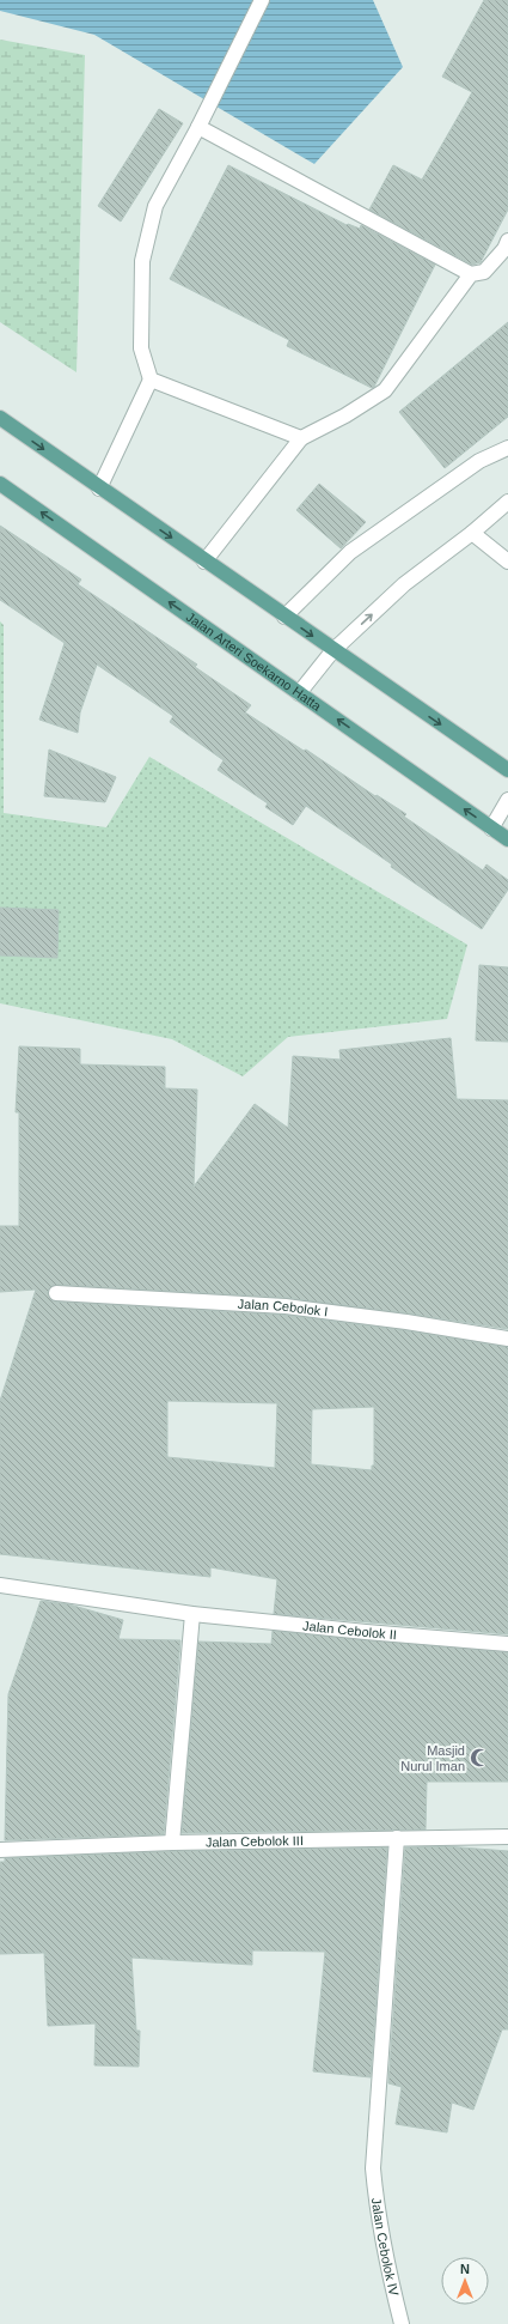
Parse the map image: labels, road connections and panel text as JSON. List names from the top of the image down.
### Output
{
  "streets": {
    "main road": ["Jalan Arteri Soekarno Hatta"],
    "street": [
      "Jalan Cebolok I",
      "Jalan Cebolok II",
      "Jalan Cebolok III",
      "Jalan Cebolok IV"
    ]
  },
  "crossings": [
    ["Jalan Cebolok III", "Jalan Cebolok IV"]
  ],
  "places": {
    "mosque": ["Masjid Nurul Iman"]
  },
  "north": "top"
}
